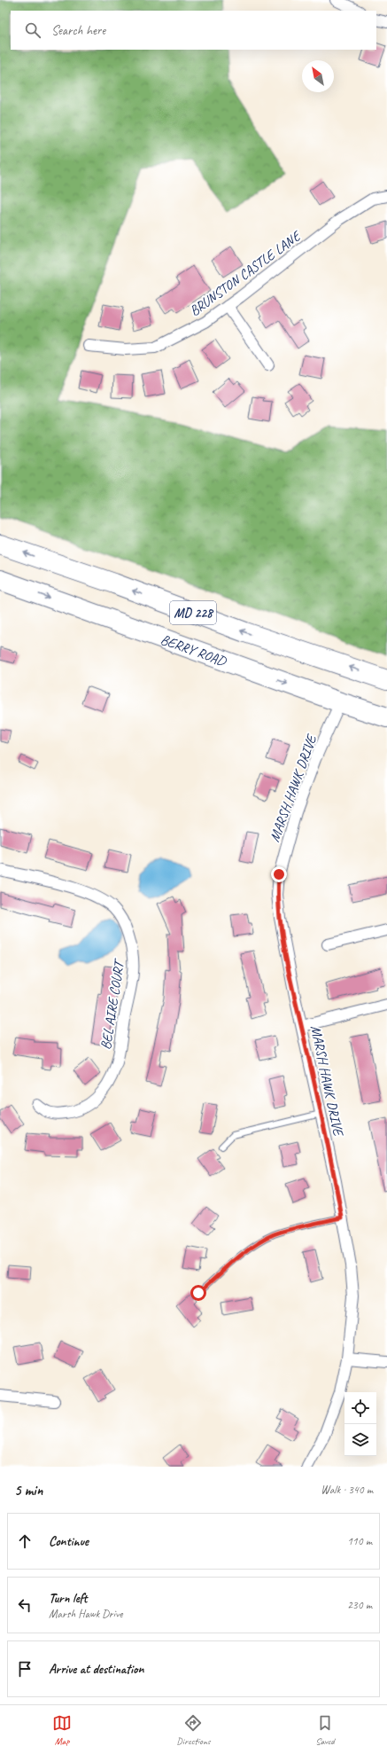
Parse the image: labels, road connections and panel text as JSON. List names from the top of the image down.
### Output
{
  "streets": {
    "highway": ["MD 228", "BERRY ROAD"],
    "street": ["BRUNSTON CASTLE LANE", "MARSH HAWK DRIVE", "BEL AIRE COURT"]
  },
  "crossings": [
    ["BERRY ROAD", "MARSH HAWK DRIVE"]
  ],
  "north": "top left",
  "page": {
    "search": "Search here",
    "heading": ["5 min", "Walk · 340 m"],
    "list": [
      ["Continue", "110 m"],
      ["Turn left", "Marsh Hawk Drive", "230 m"],
      "Arrive at destination"
    ],
    "nav": ["Map", "Directions", "Saved"]
  }
}
